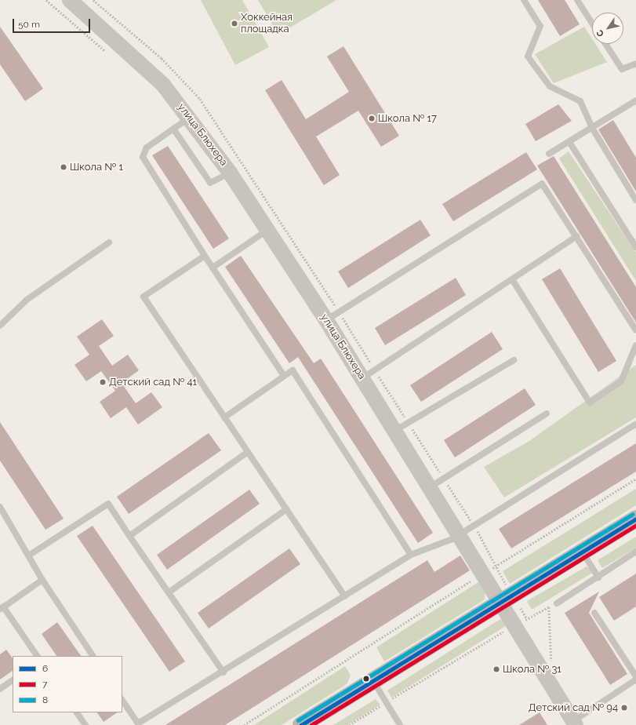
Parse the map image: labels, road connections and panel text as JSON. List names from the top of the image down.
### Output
{
  "streets": {
    "street": ["улица Блюхера"]
  },
  "places": [
    "Хоккейная площадка",
    "Школа № 17",
    "Школа № 1",
    "Детский сад № 41",
    "Школа № 31",
    "Детский сад № 94"
  ],
  "lines": ["transit line 8", "transit line 6", "transit line 7"],
  "legend": ["6", "7", "8"],
  "scale_bar": "50 m",
  "north": "bottom left"
}
